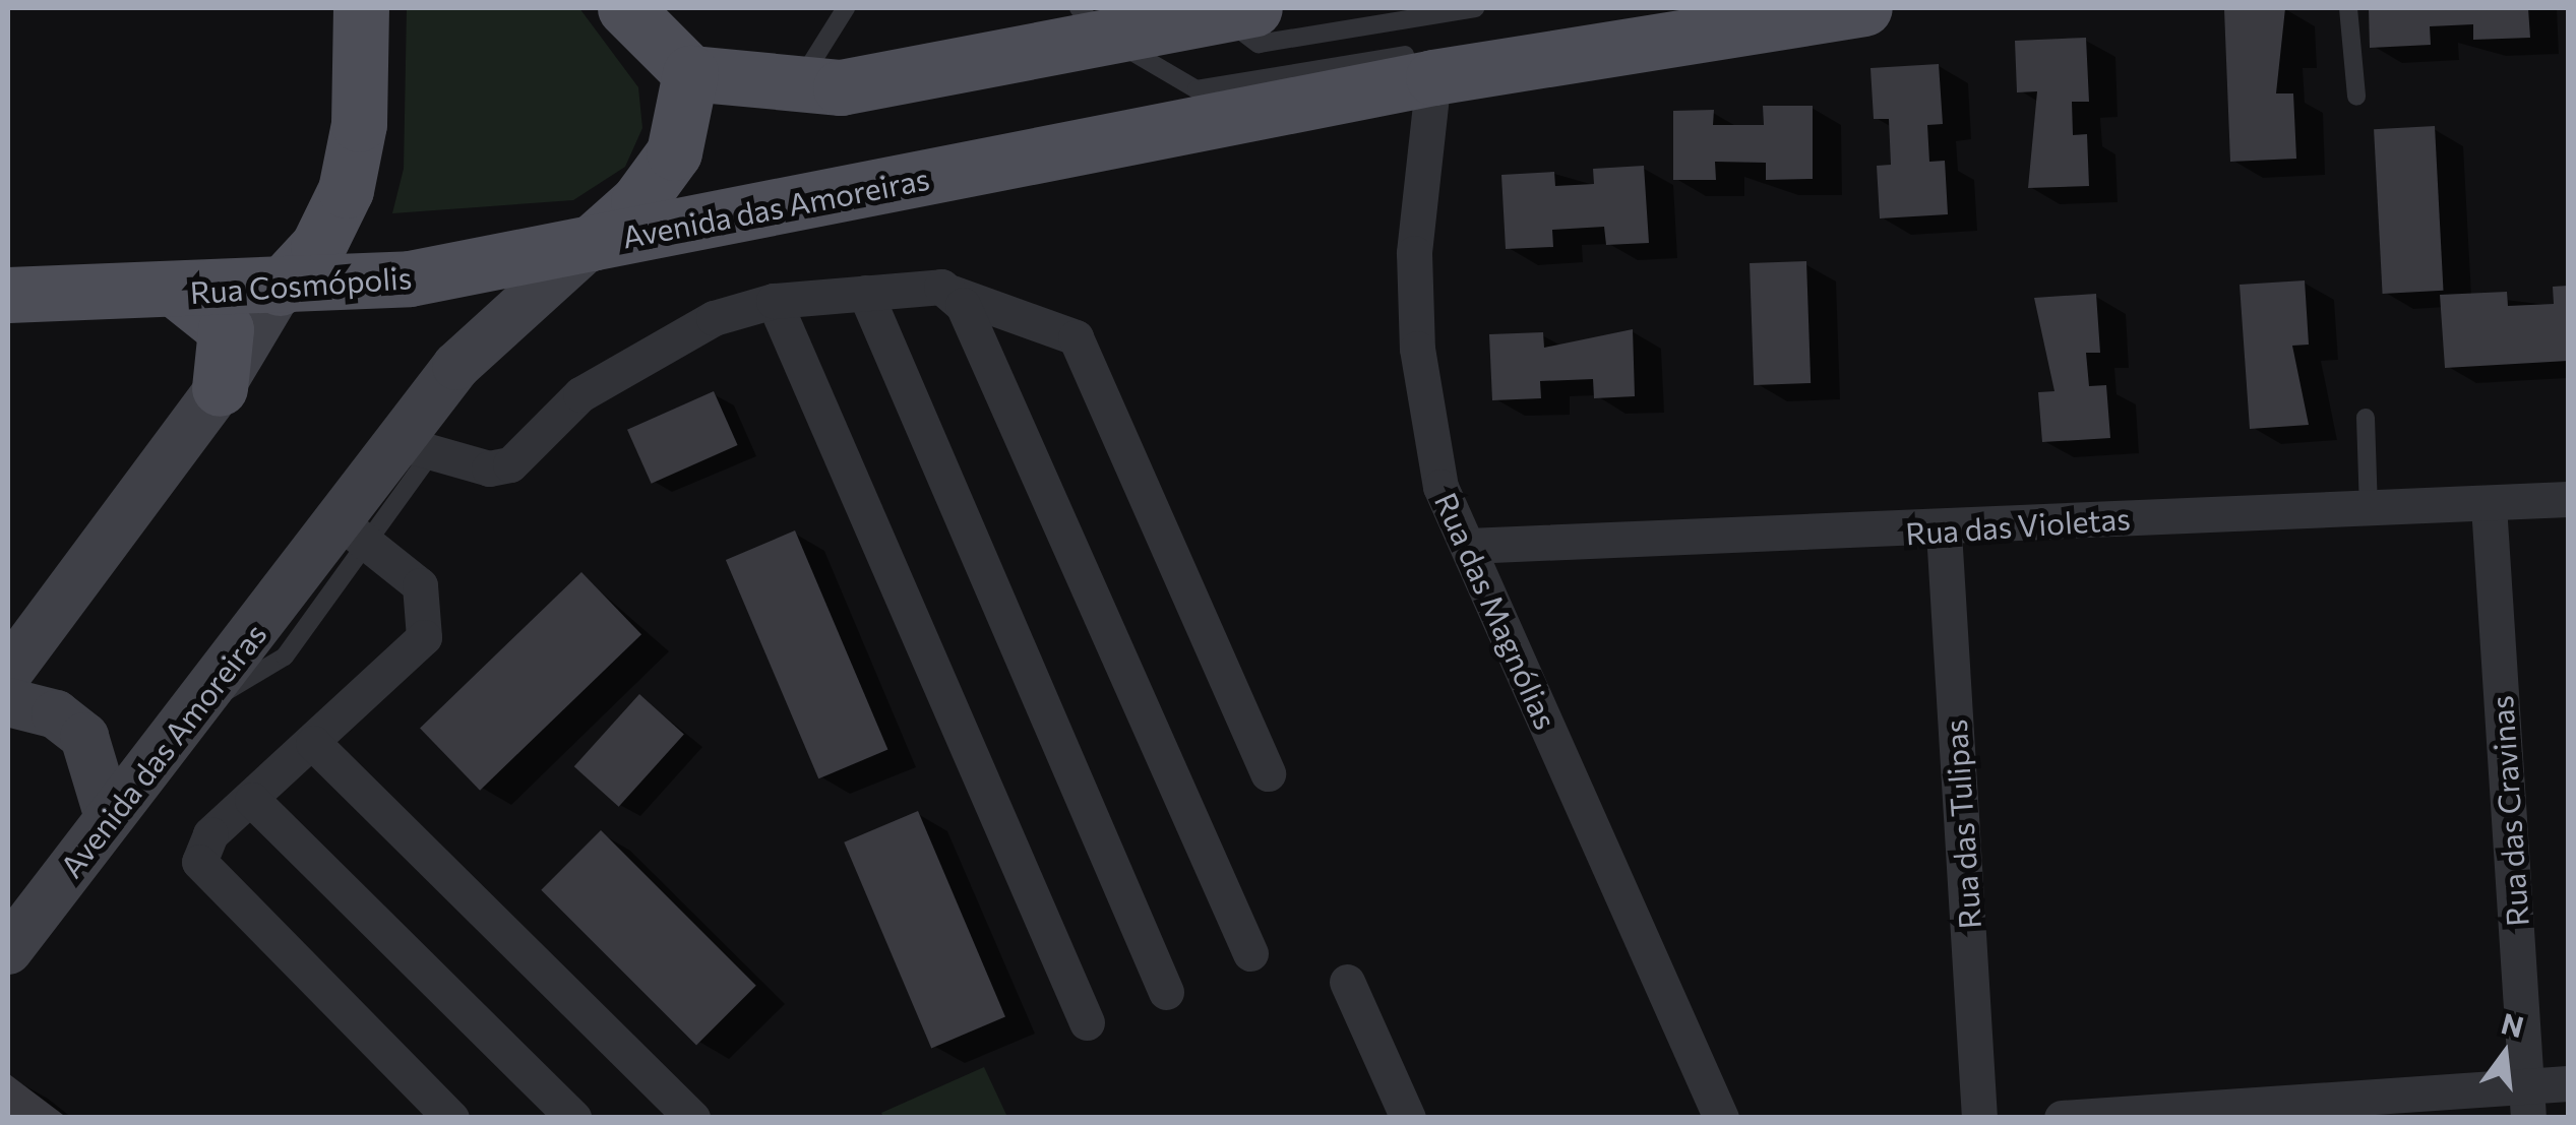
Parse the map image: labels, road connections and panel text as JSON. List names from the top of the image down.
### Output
{
  "streets": {
    "main road": ["Avenida das Amoreiras", "Rua Cosmópolis"],
    "street": [
      "Rua das Violetas",
      "Rua das Magnólias",
      "Rua das Cravinas",
      "Rua das Tulipas"
    ]
  },
  "crossings": [
    ["Avenida das Amoreiras", "Rua Cosmópolis"],
    ["Avenida das Amoreiras", "Rua das Magnólias"],
    ["Rua das Violetas", "Rua das Magnólias"],
    ["Rua das Violetas", "Rua das Cravinas"],
    ["Rua das Violetas", "Rua das Tulipas"]
  ],
  "north": "top"
}
